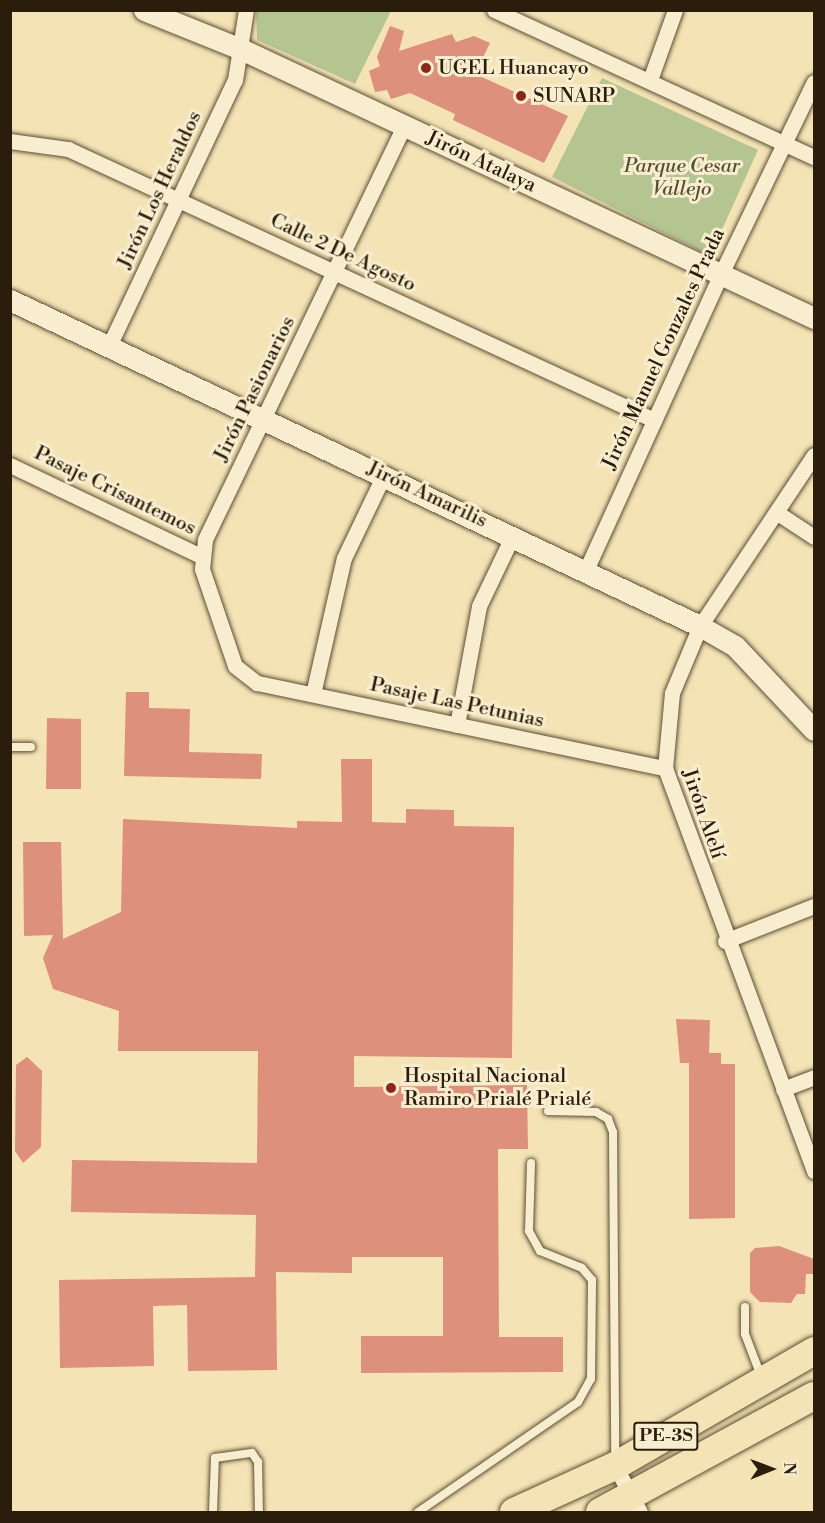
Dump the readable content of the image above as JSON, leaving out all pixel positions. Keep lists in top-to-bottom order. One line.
{"streets":{"highway":["PE-3S"],"street":["Jirón Atalaya","Jirón Los Heraldos","Calle 2 De Agosto","Jirón Manuel Gonzales Prada","Jirón Pasionarios","Pasaje Crisantemos","Jirón Amarilis","Pasaje Las Petunias","Jirón Alelí"]},"crossings":[["Jirón Atalaya","Jirón Los Heraldos"],["Jirón Atalaya","Jirón Manuel Gonzales Prada"],["Jirón Atalaya","Jirón Pasionarios"],["Jirón Los Heraldos","Calle 2 De Agosto"],["Jirón Los Heraldos","Jirón Amarilis"],["Calle 2 De Agosto","Jirón Manuel Gonzales Prada"],["Calle 2 De Agosto","Jirón Pasionarios"],["Jirón Manuel Gonzales Prada","Jirón Amarilis"],["Jirón Pasionarios","Pasaje Crisantemos"],["Jirón Pasionarios","Jirón Amarilis"],["Jirón Pasionarios","Pasaje Las Petunias"],["Pasaje Crisantemos","Pasaje Las Petunias"],["Jirón Amarilis","Jirón Alelí"],["Pasaje Las Petunias","Jirón Alelí"]],"parks":["Parque Cesar Vallejo"],"places":["UGEL Huancayo","SUNARP","Hospital Nacional Ramiro Prialé Prialé"],"north":"right"}
